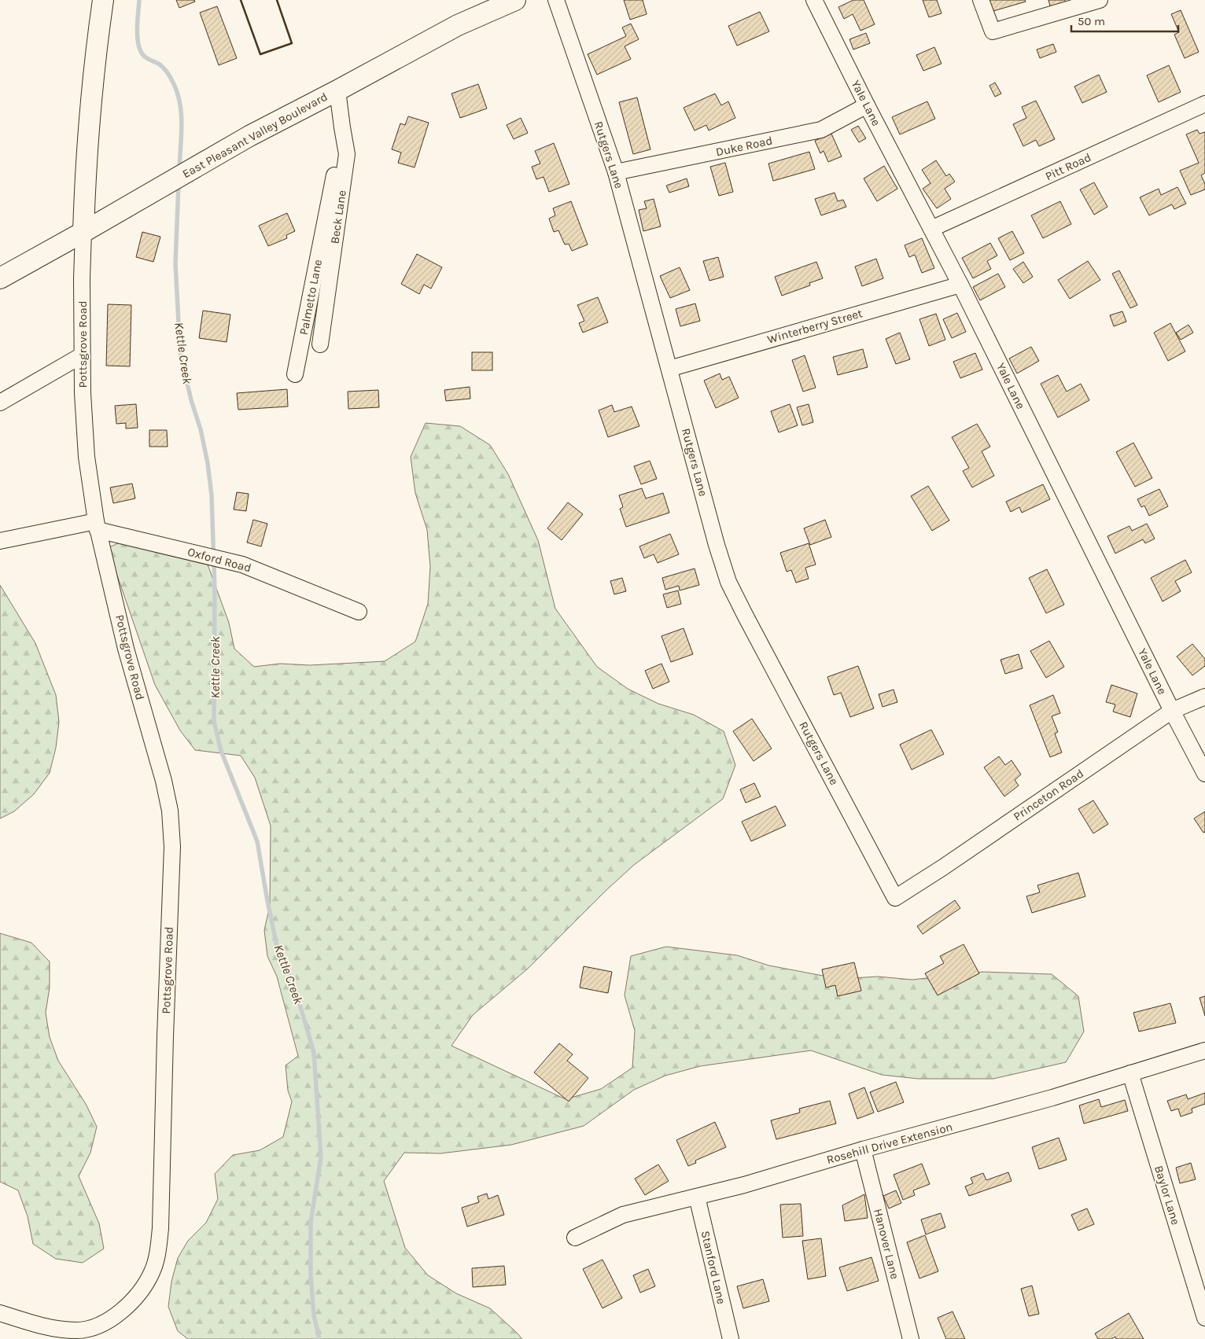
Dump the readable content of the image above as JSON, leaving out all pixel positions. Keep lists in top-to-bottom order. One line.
{"streets":{"main road":["East Pleasant Valley Boulevard","Pottsgrove Road"],"street":["Yale Lane","Duke Road","Rutgers Lane","Pitt Road","Beck Lane","Palmetto Lane","Winterberry Street","Oxford Road","Princeton Road","Rosehill Drive Extension","Baylor Lane","Hanover Lane","Stanford Lane"]},"crossings":[["Yale Lane","Duke Road"],["Yale Lane","Pitt Road"],["Yale Lane","Winterberry Street"],["Yale Lane","Princeton Road"],["East Pleasant Valley Boulevard","Beck Lane"],["East Pleasant Valley Boulevard","Pottsgrove Road"],["Duke Road","Rutgers Lane"],["Rutgers Lane","Winterberry Street"],["Rutgers Lane","Princeton Road"],["Beck Lane","Palmetto Lane"],["Pottsgrove Road","Oxford Road"],["Rosehill Drive Extension","Baylor Lane"],["Rosehill Drive Extension","Hanover Lane"],["Rosehill Drive Extension","Stanford Lane"]],"water":["Kettle Creek"],"scale_bar":"50 m"}
